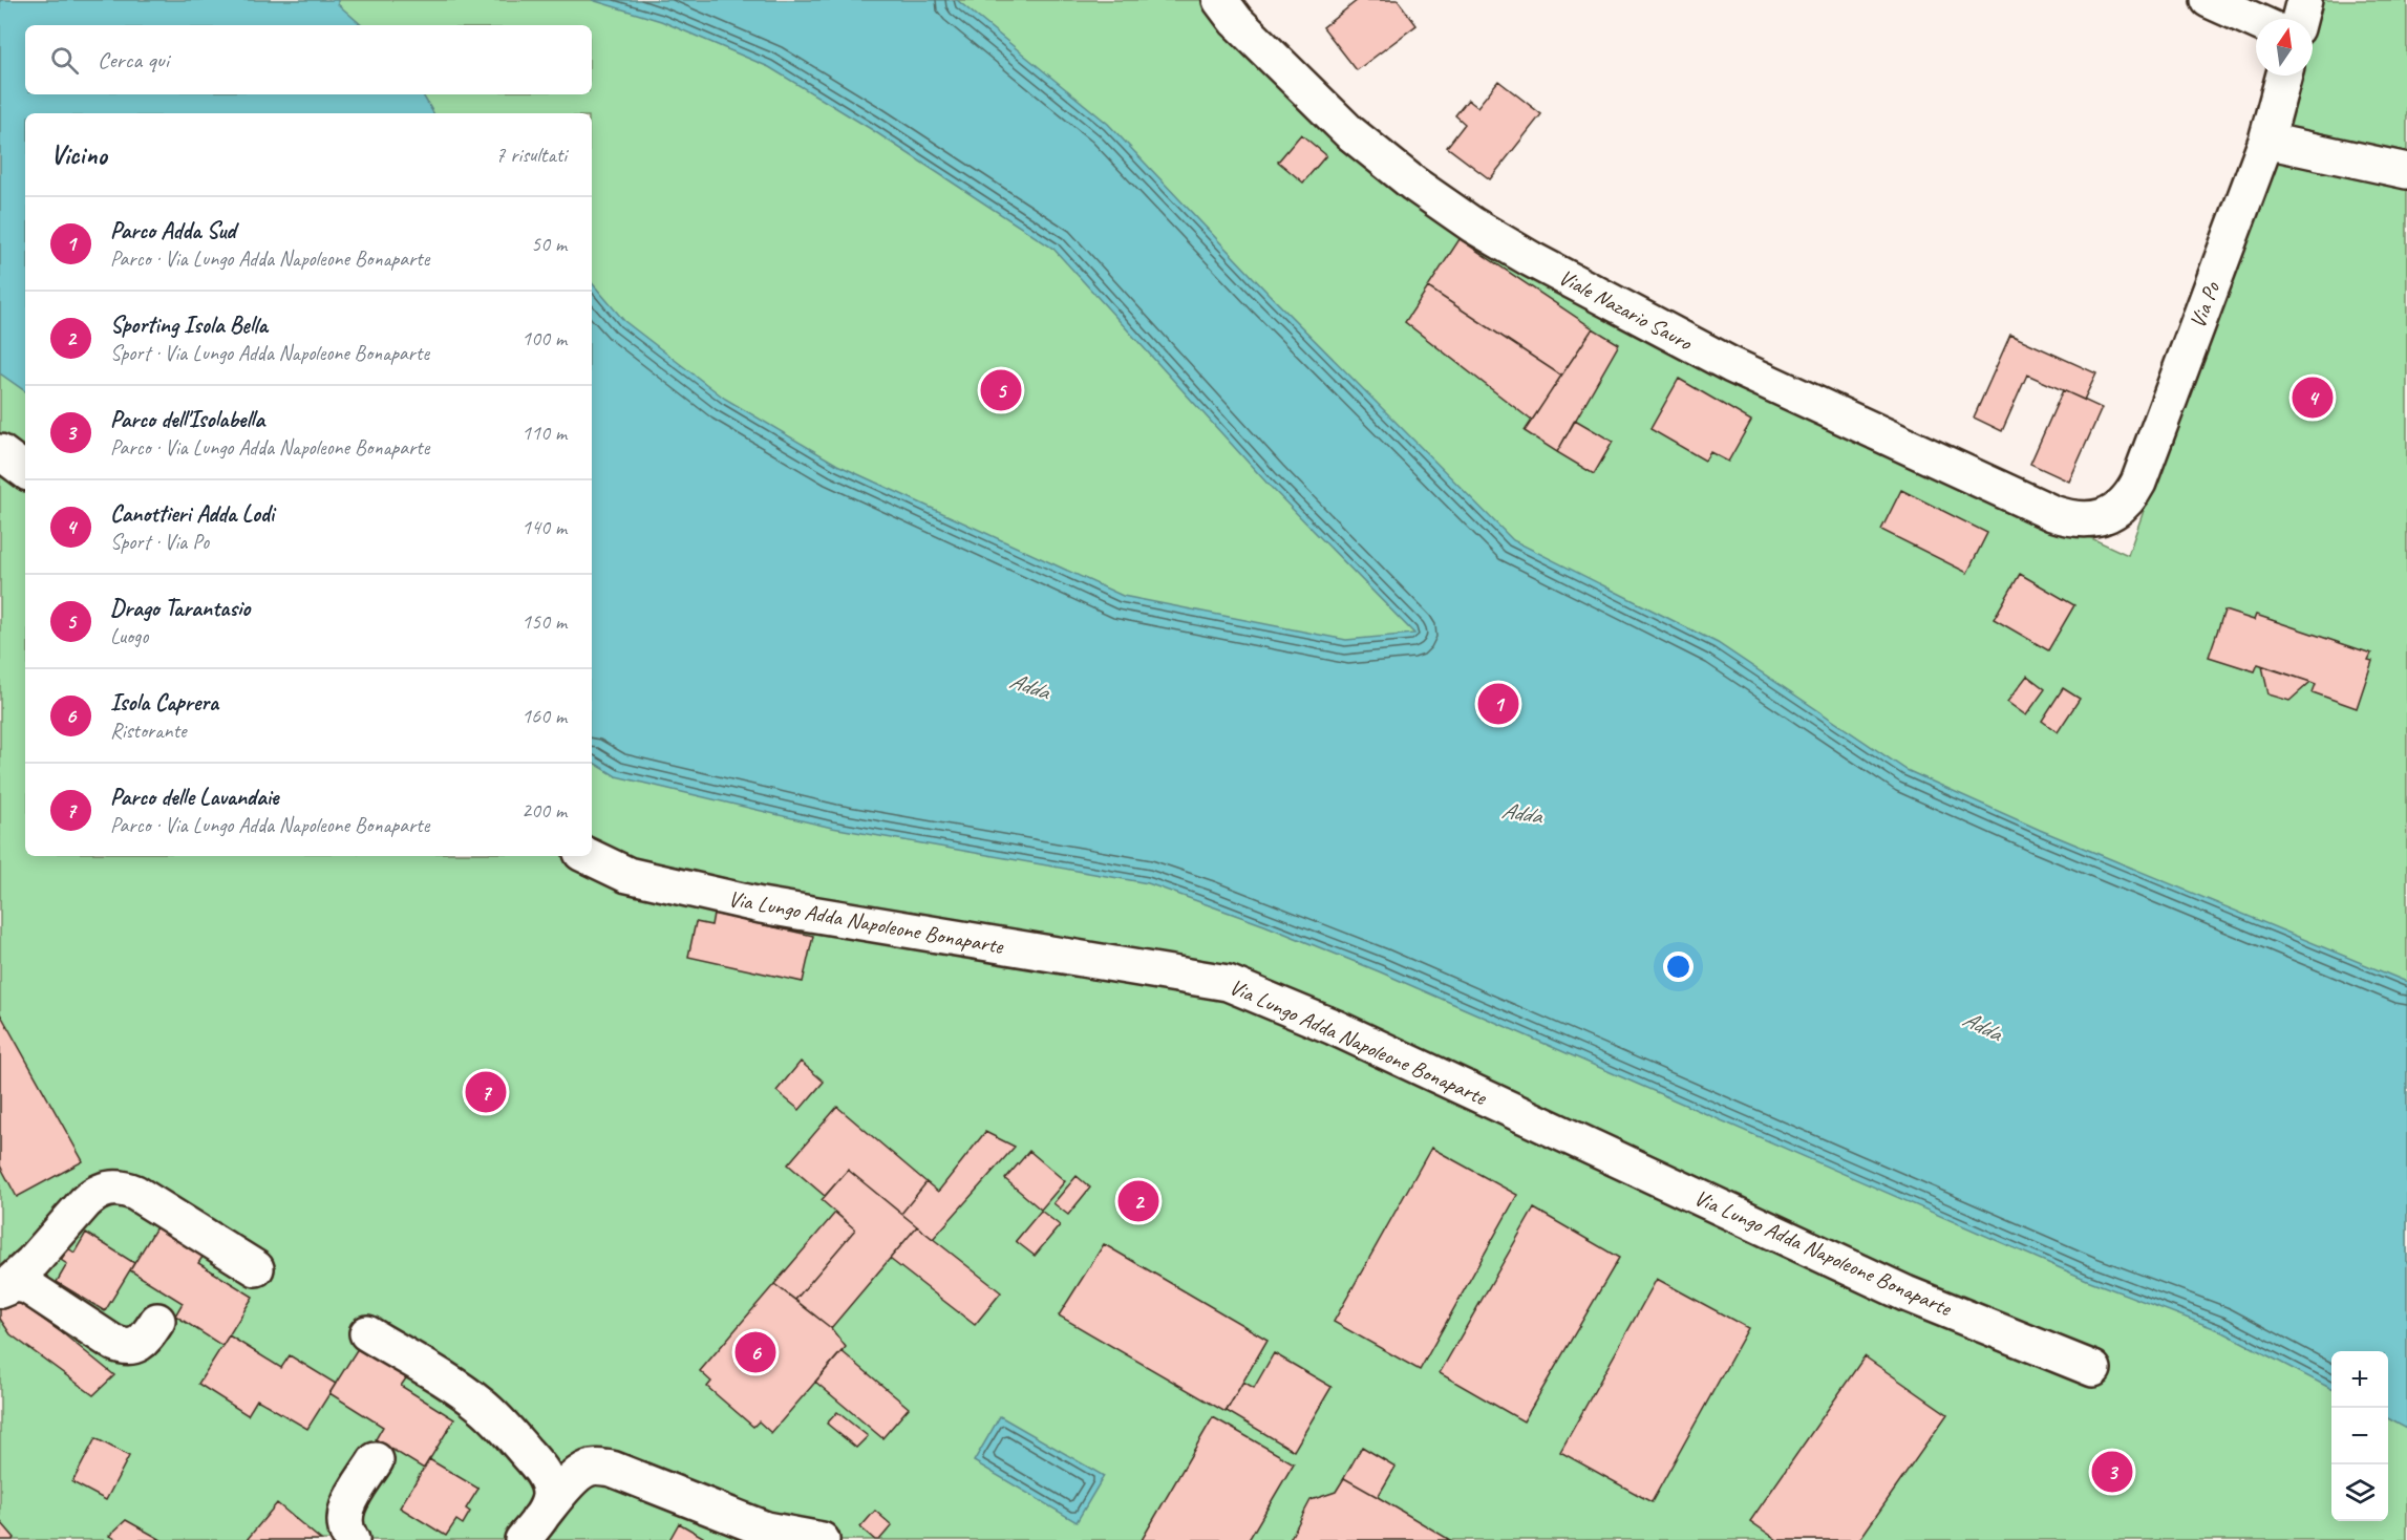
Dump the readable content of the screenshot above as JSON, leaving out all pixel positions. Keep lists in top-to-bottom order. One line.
{"streets":{"street":["Via Po","Viale Nazario Sauro","Via Lungo Adda Napoleone Bonaparte"]},"crossings":[["Via Po","Viale Nazario Sauro"]],"water":["Adda"],"north":"top","page":{"search":"Cerca qui","heading":["Vicino","7 risultati"],"list":[{"mark":"1","name":"Parco Adda Sud","note":"Parco · Via Lungo Adda Napoleone Bonaparte","value":"50 m"},{"mark":"2","name":"Sporting Isola Bella","note":"Sport · Via Lungo Adda Napoleone Bonaparte","value":"100 m"},{"mark":"3","name":"Parco dell'Isolabella","note":"Parco · Via Lungo Adda Napoleone Bonaparte","value":"110 m"},{"mark":"4","name":"Canottieri Adda Lodi","note":"Sport · Via Po","value":"140 m"},{"mark":"5","name":"Drago Tarantasio","note":"Luogo","value":"150 m"},{"mark":"6","name":"Isola Caprera","note":"Ristorante","value":"160 m"},{"mark":"7","name":"Parco delle Lavandaie","note":"Parco · Via Lungo Adda Napoleone Bonaparte","value":"200 m"}],"pins":["5","4","1","7","2","6","3"],"map_buttons":["+","−"]}}
